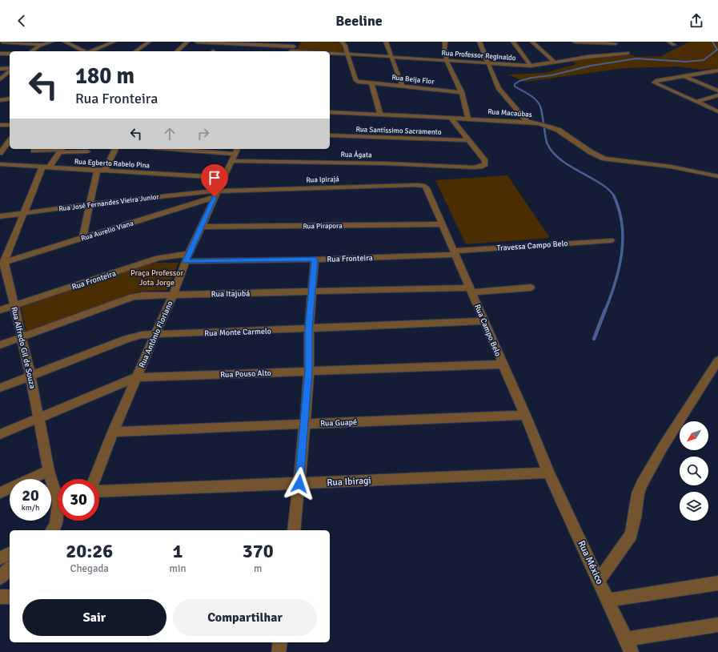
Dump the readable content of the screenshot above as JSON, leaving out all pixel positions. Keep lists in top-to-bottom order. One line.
{"streets":{"street":["Rua Professor Reginaldo","Rua Beija Flor","Rua Macaúbas","Rua Santíssimo Sacramento","Rua Ágata","Rua Egberto Rabelo Pina","Rua Ipirajá","Rua José Fernandes Vieira Junior","Rua Pirapora","Rua Aurelio Viana","Travessa Campo Belo","Rua Fronteira","Rua Itajubá","Rua Campo Belo","Rua Monte Carmelo","Rua Antônio Floriano","Rua Alfredo Gil de Souza","Rua Pouso Alto","Rua Guapé","Rua Ibiragi","Rua México"]},"crossings":[["Rua Professor Reginaldo","Rua Beija Flor"],["Rua Santíssimo Sacramento","Rua Ágata"],["Rua Ágata","Rua Antônio Floriano"],["Rua Egberto Rabelo Pina","Rua Antônio Floriano"],["Rua Ipirajá","Rua José Fernandes Vieira Junior"],["Rua Ipirajá","Rua Aurelio Viana"],["Rua Ipirajá","Rua Campo Belo"],["Rua Ipirajá","Rua Antônio Floriano"],["Rua José Fernandes Vieira Junior","Rua Aurelio Viana"],["Rua José Fernandes Vieira Junior","Rua Antônio Floriano"],["Rua Pirapora","Rua Campo Belo"],["Rua Pirapora","Rua Antônio Floriano"],["Rua Aurelio Viana","Rua Antônio Floriano"],["Rua Aurelio Viana","Rua Alfredo Gil de Souza"],["Travessa Campo Belo","Rua Fronteira"],["Travessa Campo Belo","Rua Campo Belo"],["Rua Fronteira","Rua Campo Belo"],["Rua Fronteira","Rua Antônio Floriano"],["Rua Fronteira","Rua Alfredo Gil de Souza"],["Rua Itajubá","Rua Campo Belo"],["Rua Itajubá","Rua Antônio Floriano"],["Rua Itajubá","Rua Alfredo Gil de Souza"],["Rua Campo Belo","Rua Monte Carmelo"],["Rua Campo Belo","Rua Pouso Alto"],["Rua Campo Belo","Rua Guapé"],["Rua Campo Belo","Rua Ibiragi"],["Rua Campo Belo","Rua México"],["Rua Monte Carmelo","Rua Antônio Floriano"],["Rua Monte Carmelo","Rua Alfredo Gil de Souza"],["Rua Antônio Floriano","Rua Pouso Alto"],["Rua Antônio Floriano","Rua Guapé"],["Rua Alfredo Gil de Souza","Rua Pouso Alto"],["Rua Ibiragi","Rua México"]],"parks":["Praça Professor Jota Jorge"],"north":"bottom left","page":{"header":"Beeline","turn":["180 m","Rua Fronteira"],"speed":"20 km/h","limit":"30","eta":["20:26","Chegada","1","min","370","m"],"buttons":["Sair","Compartilhar"]}}
